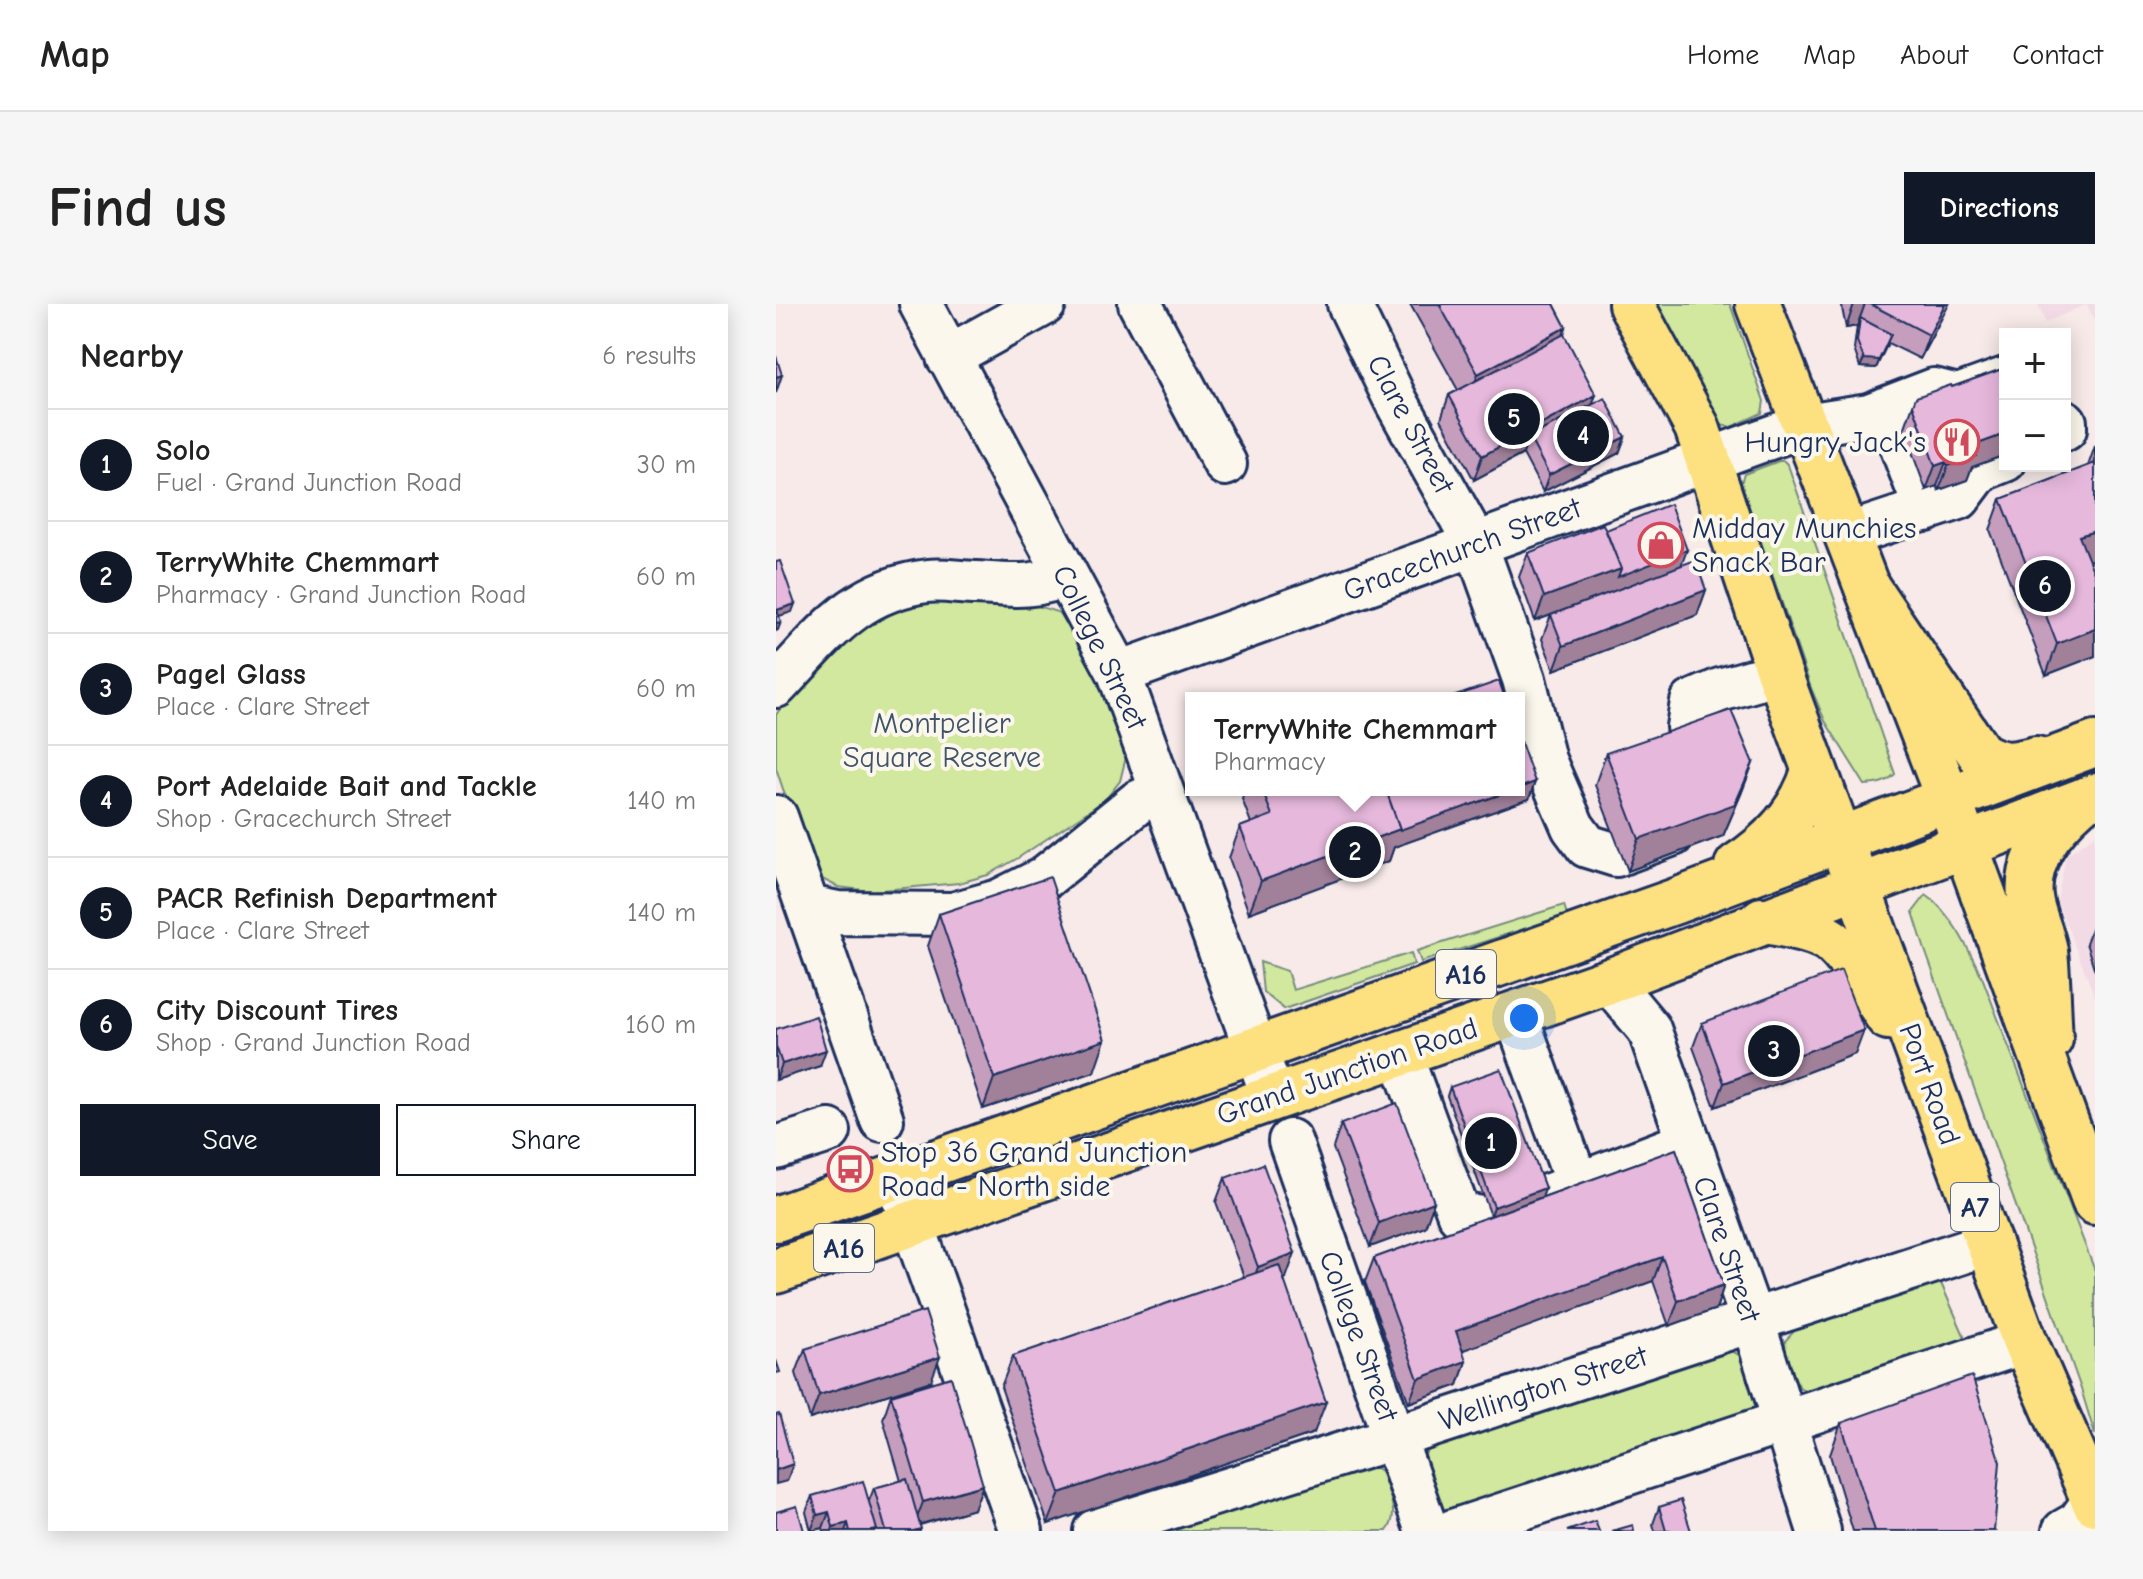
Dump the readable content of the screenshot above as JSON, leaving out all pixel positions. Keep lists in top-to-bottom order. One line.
{"streets":{"main road":["A16","Grand Junction Road","Port Road","A7"],"street":["Clare Street","Gracechurch Street","College Street","Wellington Street"]},"crossings":[["Clare Street","Gracechurch Street"],["Clare Street","Grand Junction Road"],["Clare Street","A7"],["Clare Street","Wellington Street"],["Gracechurch Street","College Street"],["Gracechurch Street","A7"],["College Street","Grand Junction Road"],["College Street","Wellington Street"],["Grand Junction Road","Port Road"],["Grand Junction Road","A7"],["Port Road","A7"],["Port Road","Wellington Street"]],"parks":["Montpelier Square Reserve"],"places":{"restaurant":["Hungry Jack's"],"shop":["Midday Munchies Snack Bar"],"bus stop":["Stop 36 Grand Junction Road - North side"]},"page":{"header":"Map","nav":["Home","Map","About","Contact"],"buttons":["Directions",["Save","Share"]],"title":"Find us","heading":["Nearby","6 results"],"map_buttons":["+","−"],"pins":["5","4","6","2","3","1"],"list":[{"mark":"1","name":"Solo","note":"Fuel · Grand Junction Road","value":"30 m"},{"mark":"2","name":"TerryWhite Chemmart","note":"Pharmacy · Grand Junction Road","value":"60 m"},{"mark":"3","name":"Pagel Glass","note":"Place · Clare Street","value":"60 m"},{"mark":"4","name":"Port Adelaide Bait and Tackle","note":"Shop · Gracechurch Street","value":"140 m"},{"mark":"5","name":"PACR Refinish Department","note":"Place · Clare Street","value":"140 m"},{"mark":"6","name":"City Discount Tires","note":"Shop · Grand Junction Road","value":"160 m"}],"popup":["TerryWhite Chemmart","Pharmacy"]}}
